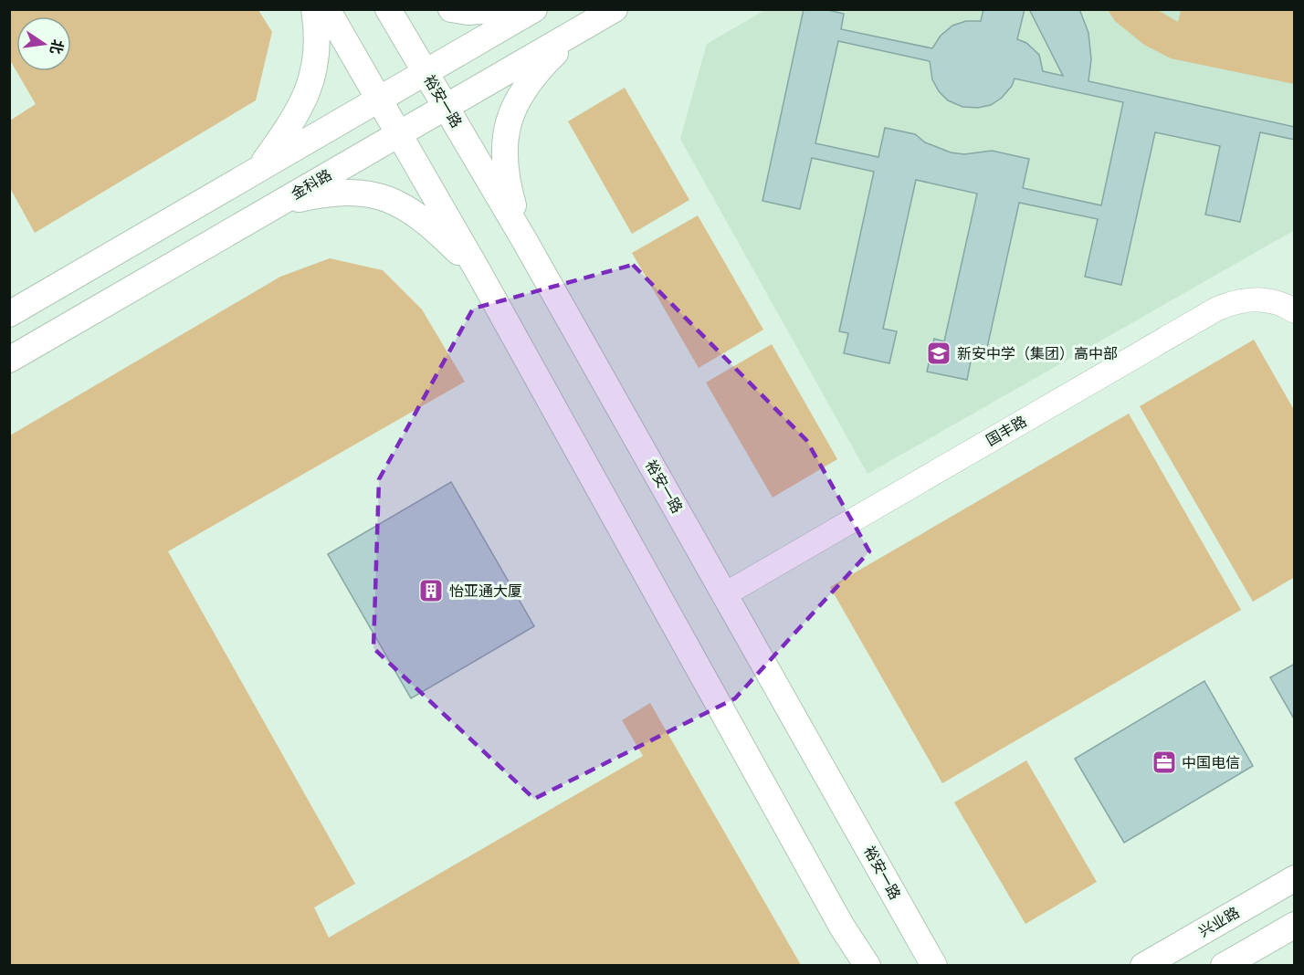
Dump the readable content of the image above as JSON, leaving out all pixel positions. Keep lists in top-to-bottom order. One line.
{"streets":{"main road":["裕安一路","金科路","兴业路"],"street":["国丰路"]},"crossings":[["裕安一路","金科路"],["裕安一路","国丰路"]],"places":{"school or university":["新安中学（集团）高中部"],"building":["怡亚通大厦"],"office":["中国电信"]},"north":"right"}
